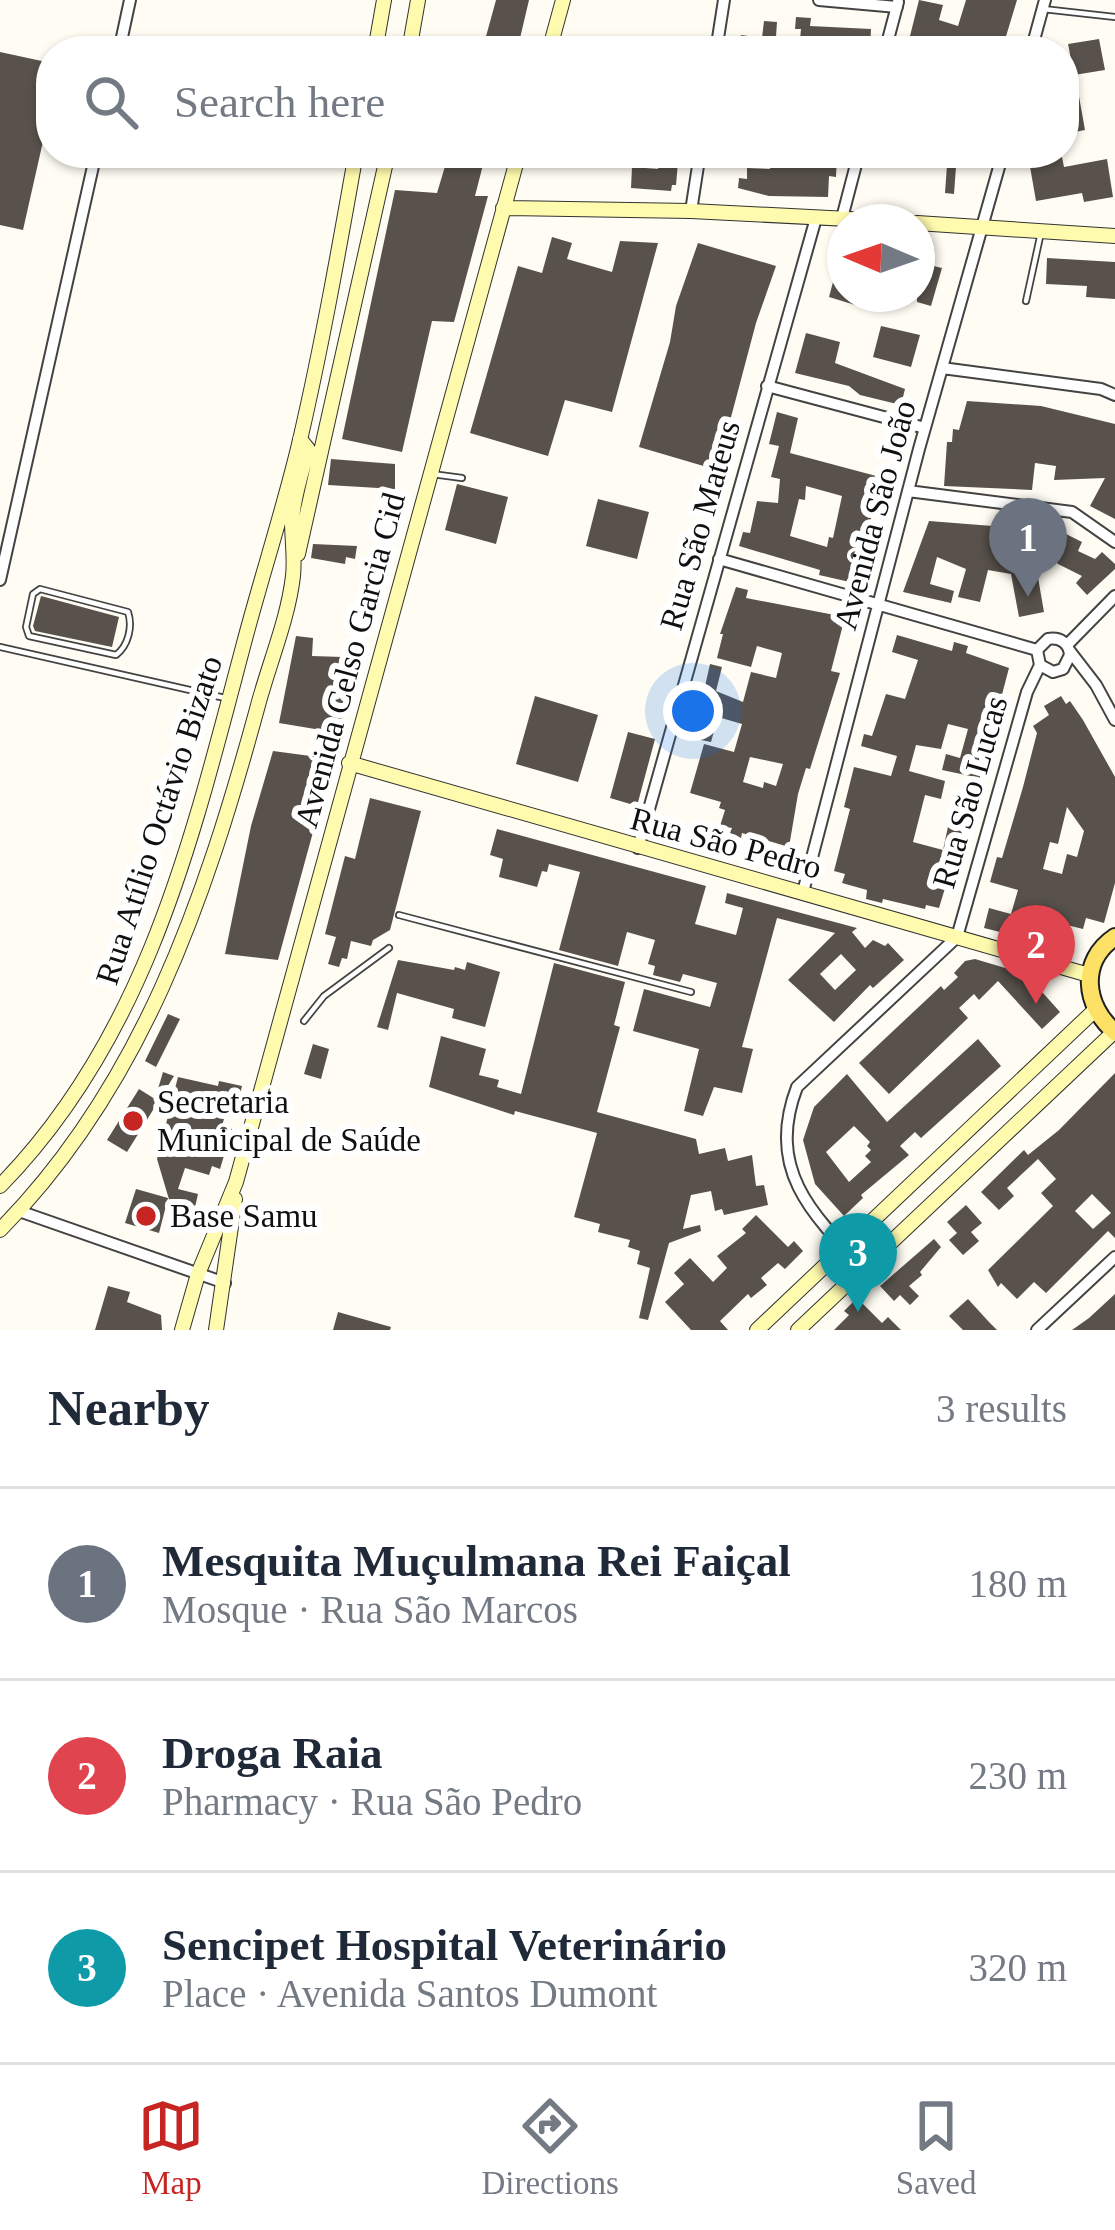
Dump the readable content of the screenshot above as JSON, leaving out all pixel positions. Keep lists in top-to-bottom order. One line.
{"streets":{"street":["Avenida São João","Rua São Mateus","Avenida Celso Garcia Cid","Rua São Lucas","Rua Atílio Octávio Bizato","Rua São Pedro"]},"crossings":[["Avenida São João","Rua São Pedro"],["Rua São Mateus","Rua São Pedro"],["Avenida Celso Garcia Cid","Rua São Pedro"],["Rua São Lucas","Rua São Pedro"]],"places":["Secretaria Municipal de Saúde","Base Samu"],"north":"left","page":{"search":"Search here","pins":["1","2","3"],"heading":["Nearby","3 results"],"list":[{"mark":"1","name":"Mesquita Muçulmana Rei Faiçal","note":"Mosque · Rua São Marcos","value":"180 m"},{"mark":"2","name":"Droga Raia","note":"Pharmacy · Rua São Pedro","value":"230 m"},{"mark":"3","name":"Sencipet Hospital Veterinário","note":"Place · Avenida Santos Dumont","value":"320 m"}],"nav":["Map","Directions","Saved"]}}
